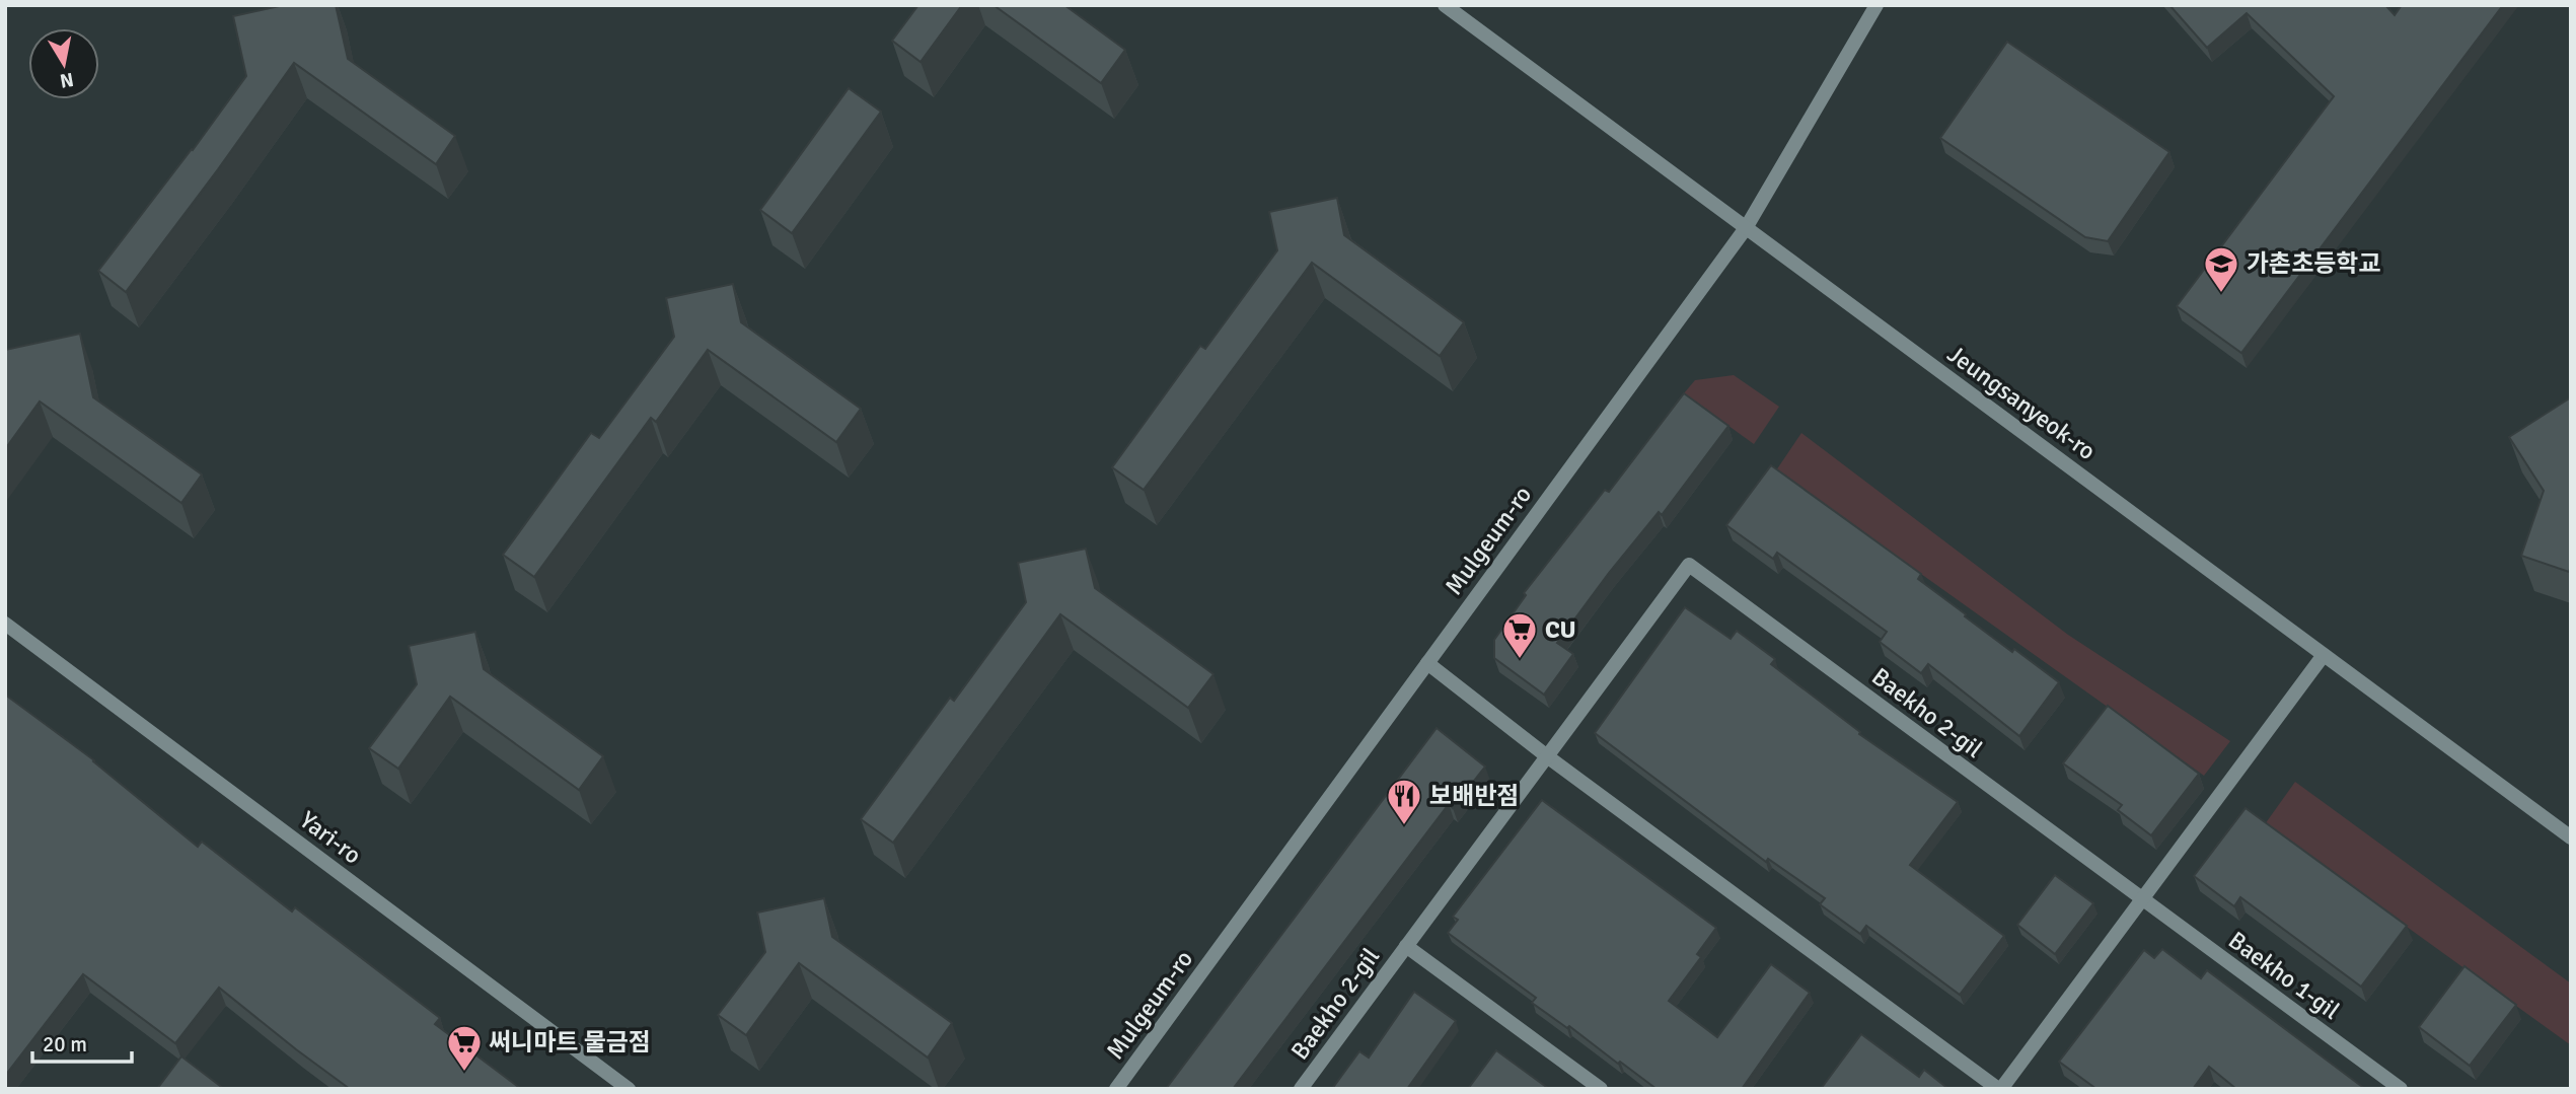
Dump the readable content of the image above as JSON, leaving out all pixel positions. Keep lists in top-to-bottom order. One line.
{"streets":{"street":["Jeungsanyeok-ro","Mulgeum-ro","Baekho 2-gil","Yari-ro","Baekho 1-gil"]},"crossings":[["Jeungsanyeok-ro","Mulgeum-ro"],["Baekho 2-gil","Baekho 1-gil"]],"places":{"school or university":["가촌초등학교"],"supermarket":["CU","써니마트 물금점"],"restaurant":["보배반점"]},"scale_bar":"20 m","north":"bottom"}
